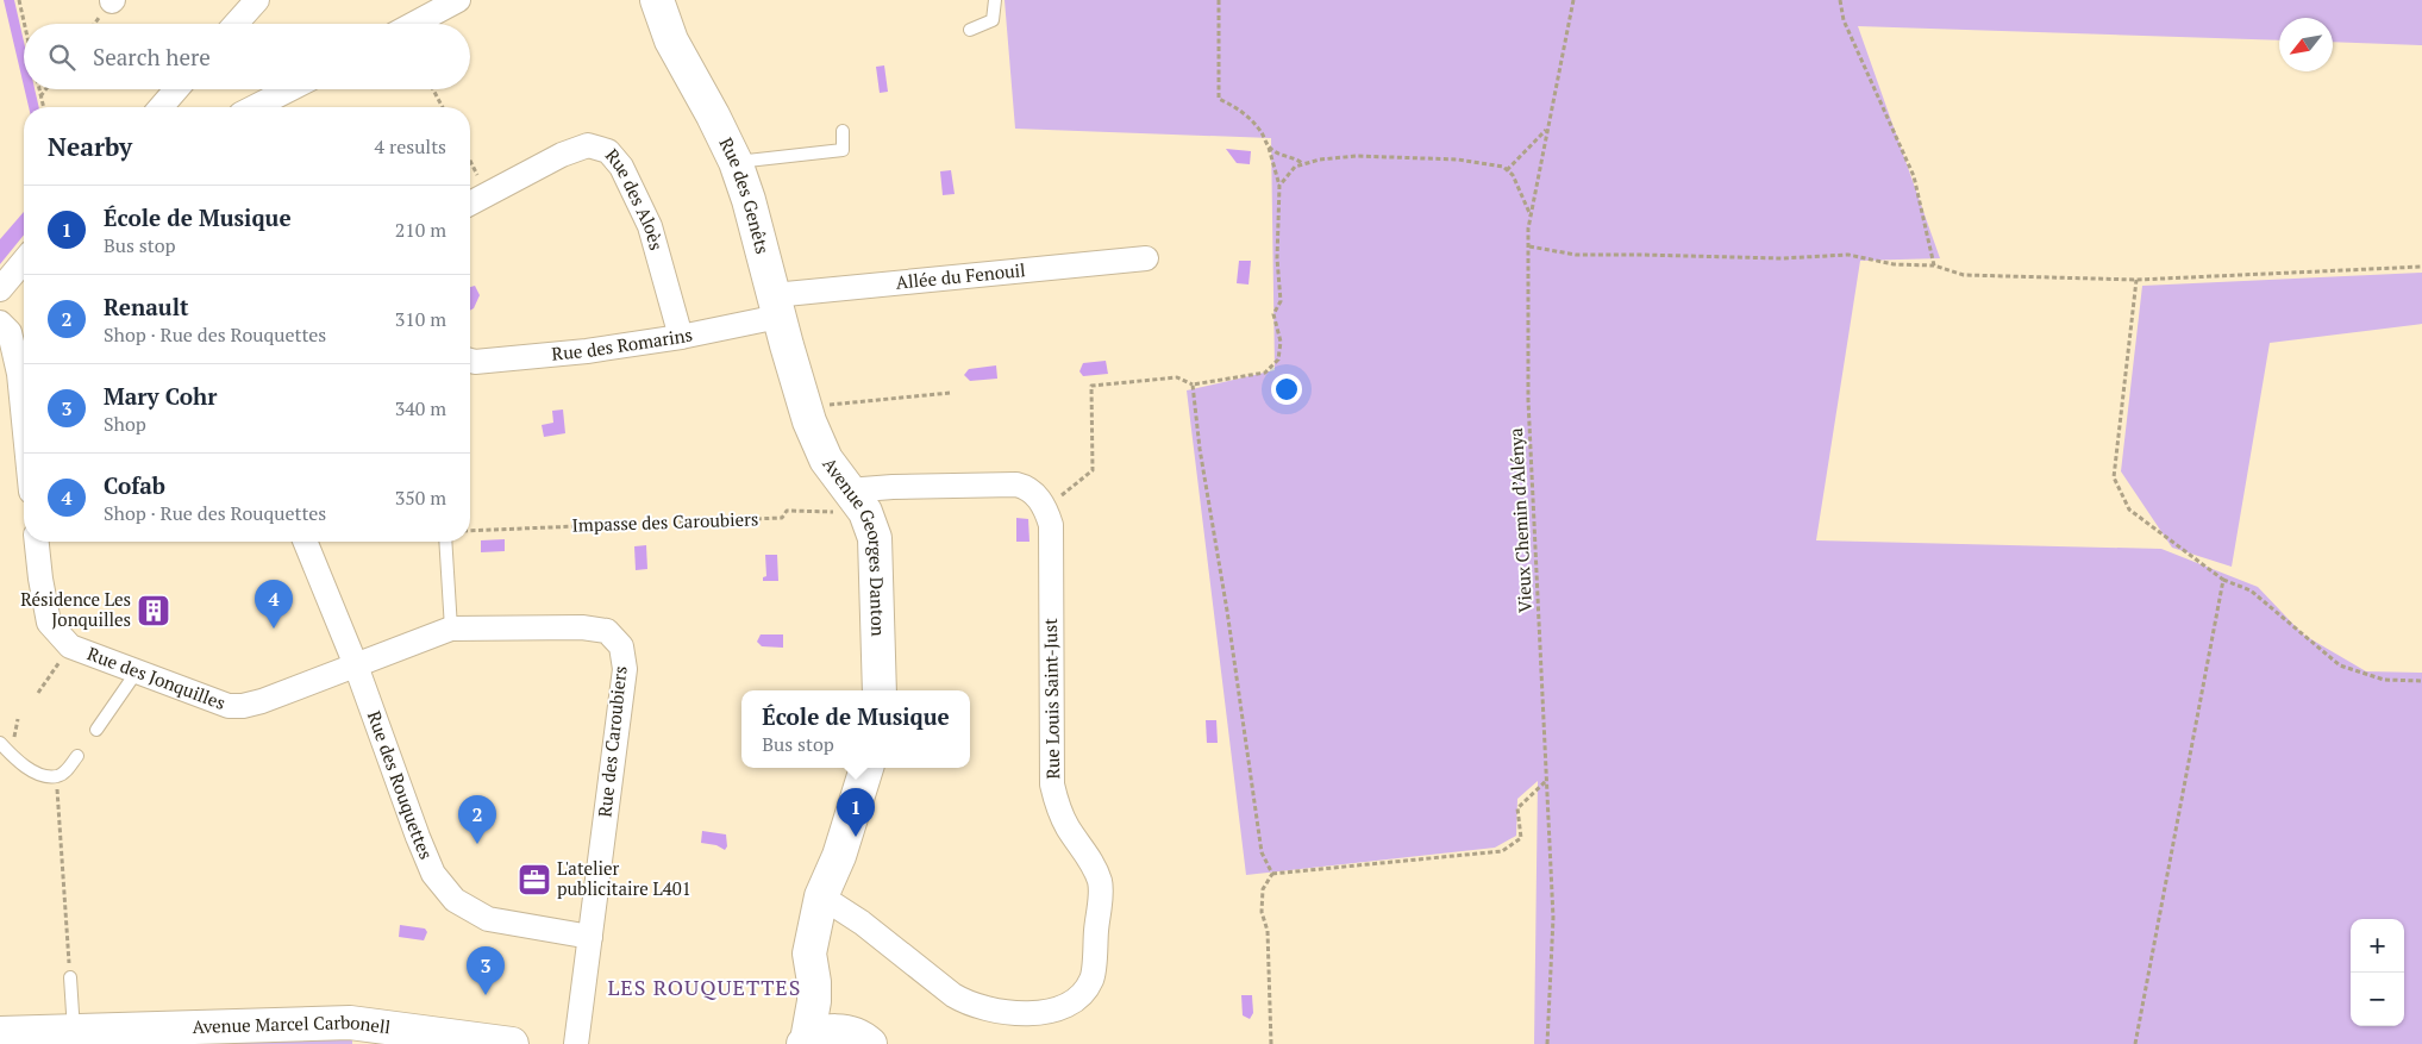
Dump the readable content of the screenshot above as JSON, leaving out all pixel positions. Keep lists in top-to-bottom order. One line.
{"streets":{"street":["Rue des Genêts","Rue des Aloès","Allée du Fenouil","Rue des Romarins","Avenue Georges Danton","Rue des Jonquilles","Rue Louis Saint-Just","Rue des Caroubiers","Rue des Rouquettes","Avenue Marcel Carbonell"],"path":["Vieux Chemin d’Alénya","Impasse des Caroubiers"]},"crossings":[["Rue des Genêts","Allée du Fenouil"],["Rue des Genêts","Rue des Romarins"],["Rue des Genêts","Avenue Georges Danton"],["Rue des Aloès","Rue des Romarins"],["Allée du Fenouil","Rue des Romarins"],["Impasse des Caroubiers","Avenue Georges Danton"],["Rue des Jonquilles","Rue des Caroubiers"],["Rue des Jonquilles","Rue des Rouquettes"],["Rue des Caroubiers","Rue des Rouquettes"]],"districts":["LES ROUQUETTES"],"places":{"building":["Résidence Les Jonquilles"],"office":["L'atelier publicitaire L401"]},"north":"bottom left","page":{"search":"Search here","heading":["Nearby","4 results"],"list":[{"mark":"1","name":"École de Musique","note":"Bus stop","value":"210 m"},{"mark":"2","name":"Renault","note":"Shop · Rue des Rouquettes","value":"310 m"},{"mark":"3","name":"Mary Cohr","note":"Shop","value":"340 m"},{"mark":"4","name":"Cofab","note":"Shop · Rue des Rouquettes","value":"350 m"}],"pins":["4","1","2","3"],"popup":["École de Musique","Bus stop"],"map_buttons":["+","−"]}}
